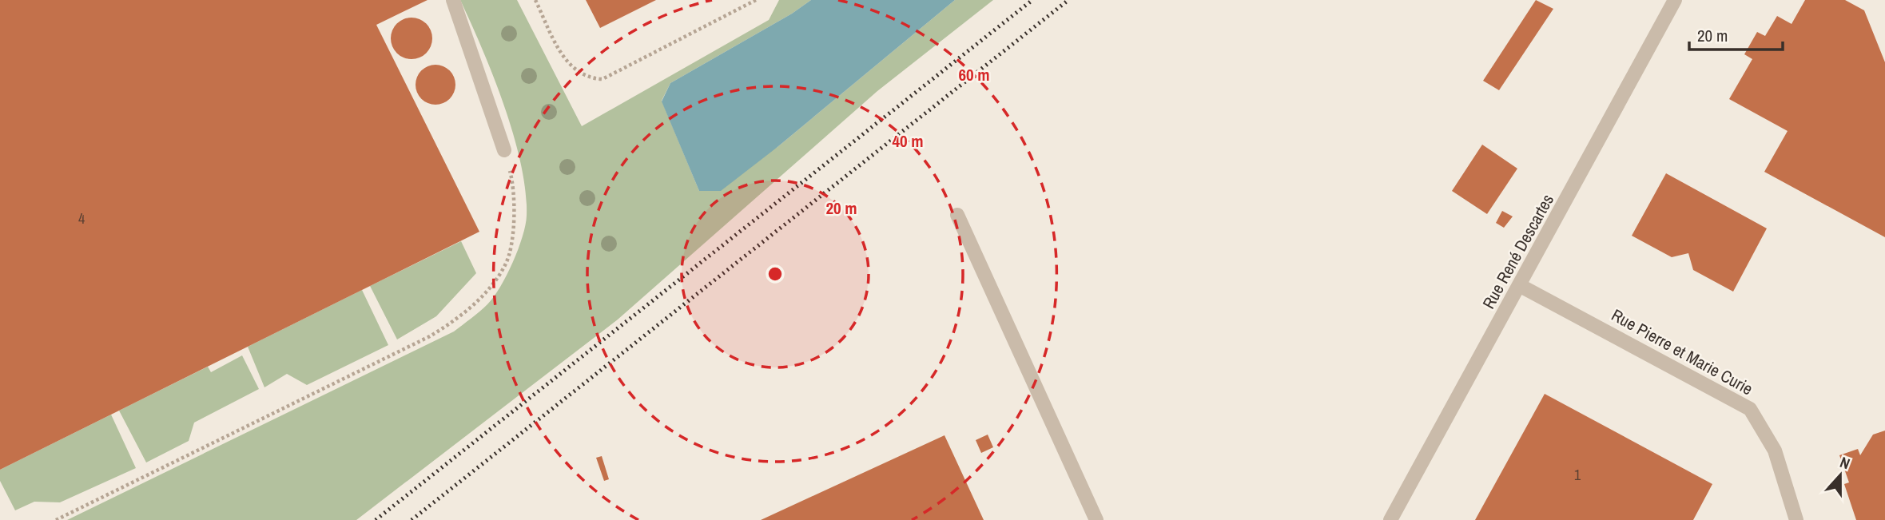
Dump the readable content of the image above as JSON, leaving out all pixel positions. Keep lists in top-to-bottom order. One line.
{"streets":{"street":["Rue René Descartes","Rue Pierre et Marie Curie"]},"crossings":[["Rue René Descartes","Rue Pierre et Marie Curie"]],"house_numbers":["4","1"],"scale_bar":"20 m","north":"top","rings":["60 m","40 m","20 m"]}
